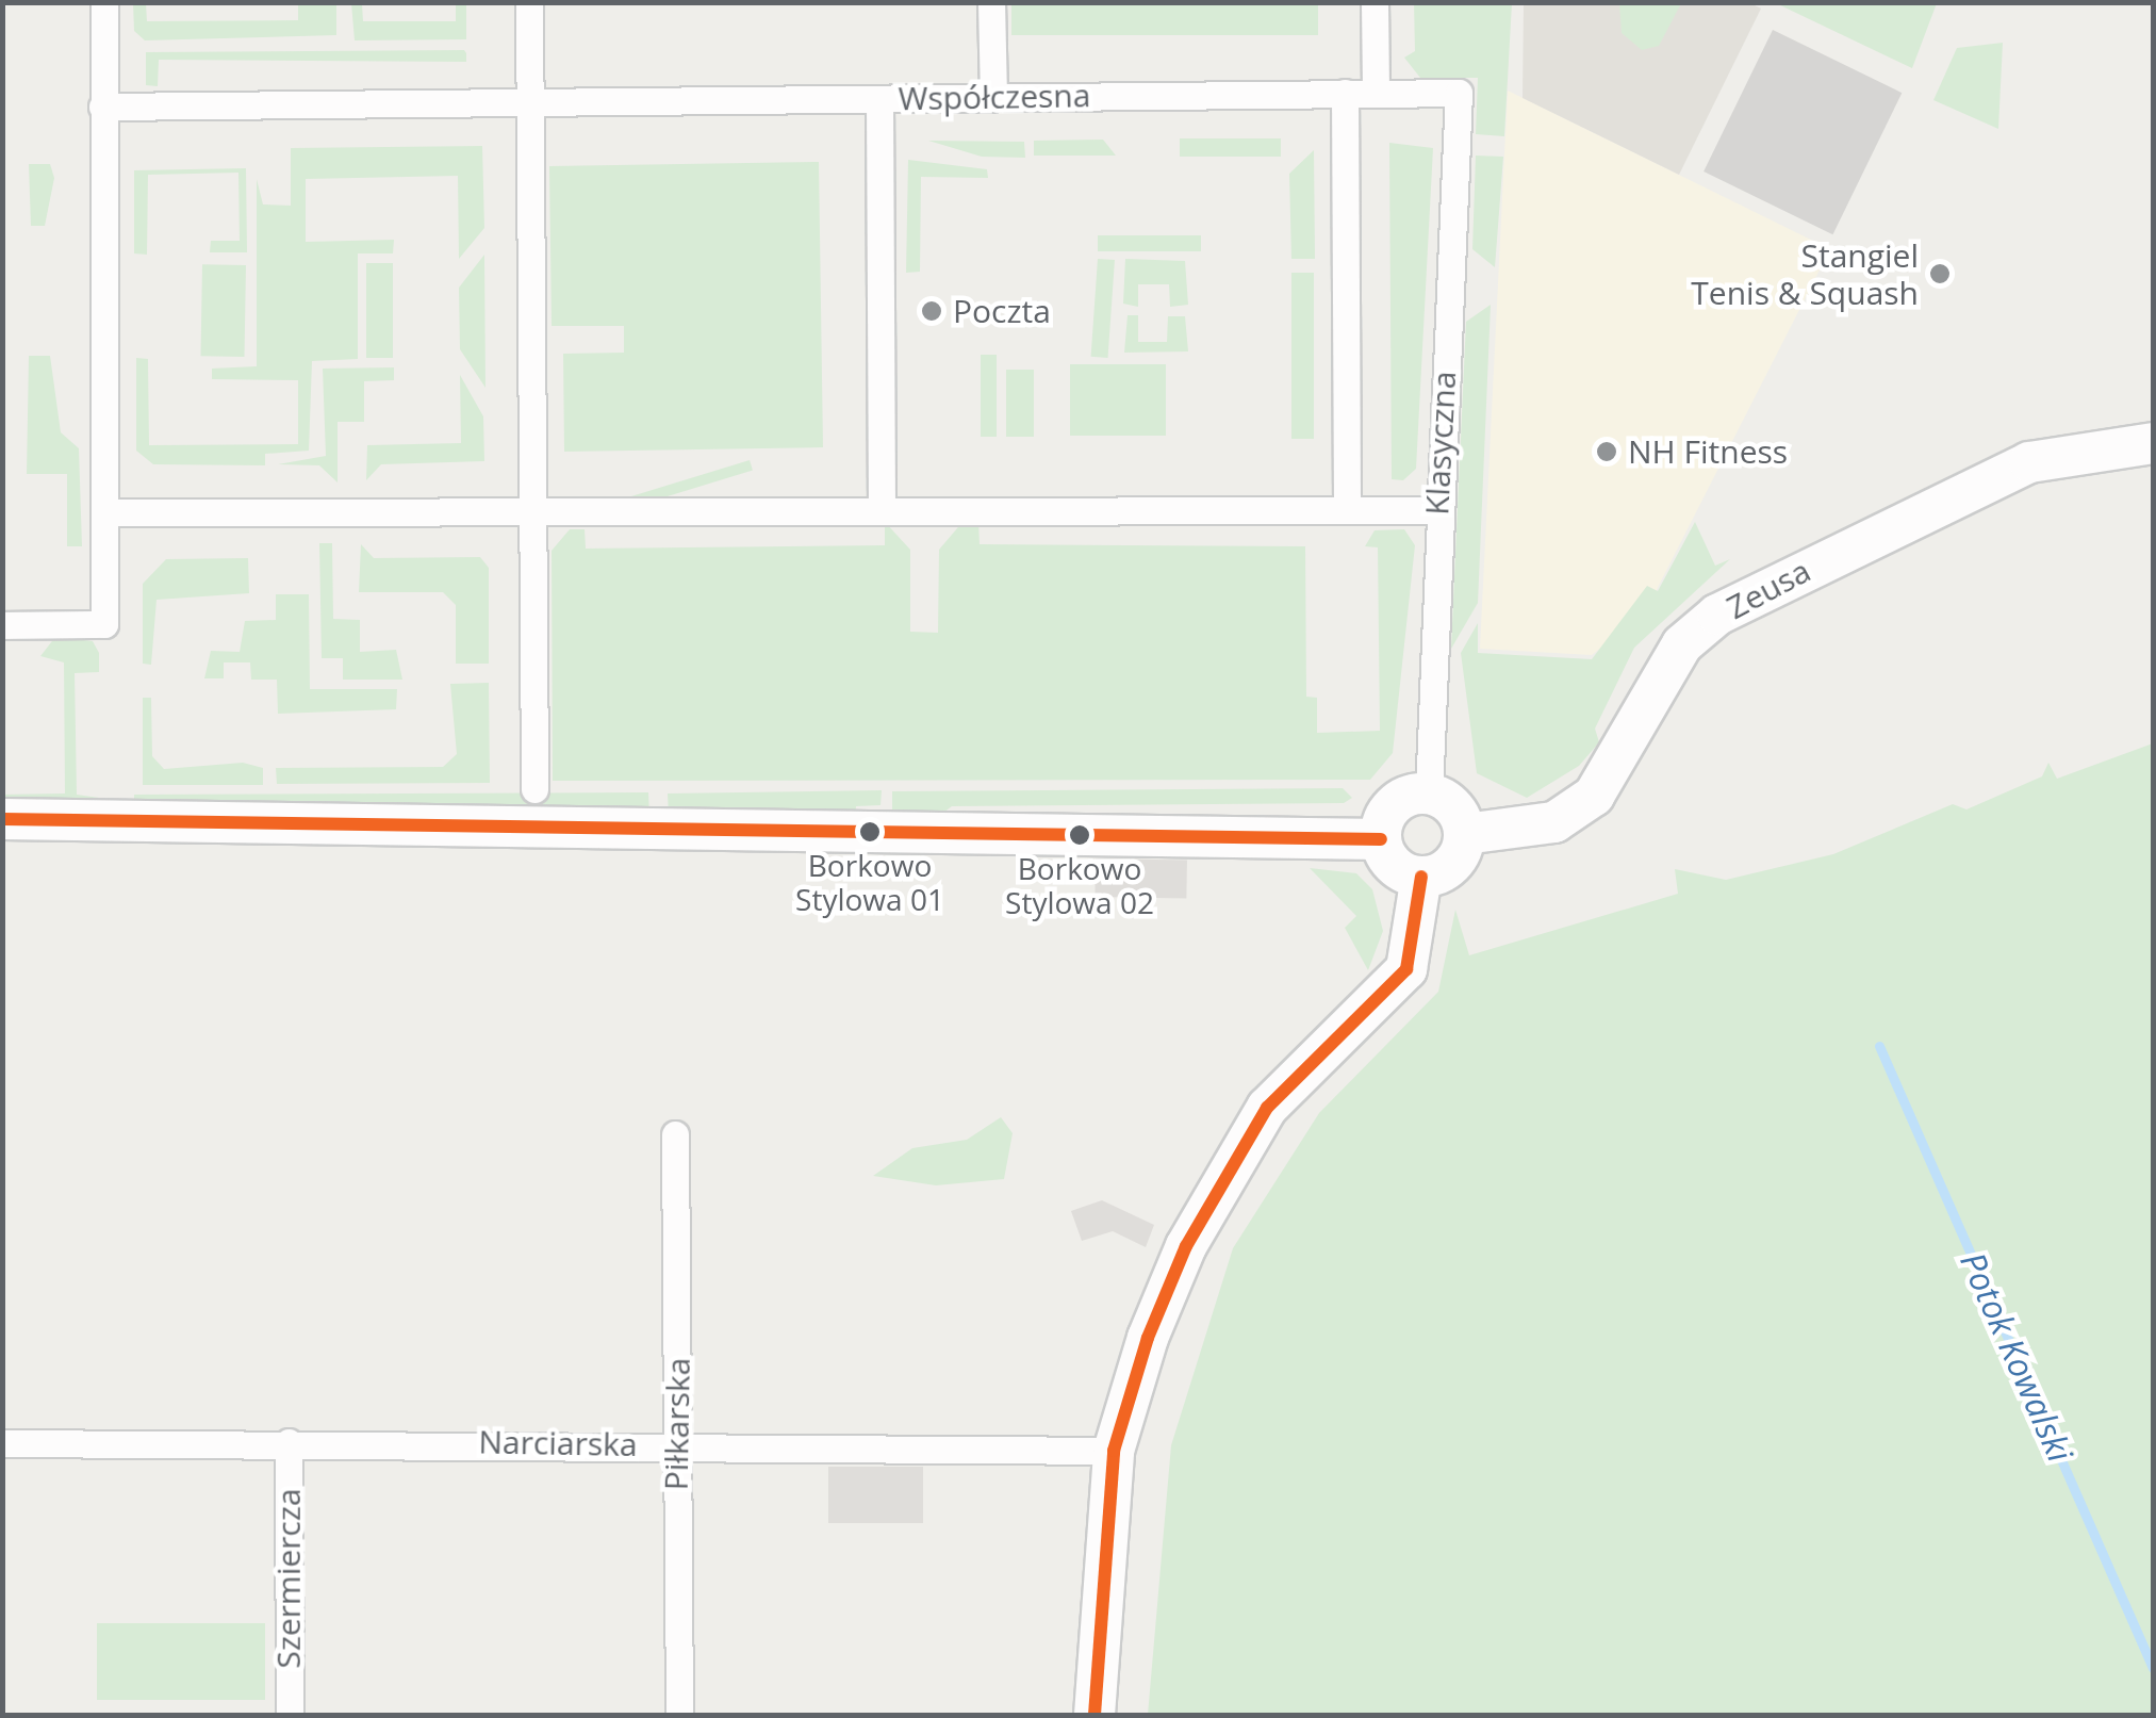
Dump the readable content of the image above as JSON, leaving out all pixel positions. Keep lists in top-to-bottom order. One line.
{"streets":{"street":["Współczesna","Klasyczna","Zeusa","Piłkarska","Narciarska","Szermiercza"]},"crossings":[["Współczesna","Klasyczna"],["Klasyczna","Zeusa"],["Piłkarska","Narciarska"],["Narciarska","Szermiercza"]],"water":["Potok Kowalski"],"places":["Stangiel Tenis & Squash","Poczta","NH Fitness","Borkowo Stylowa 01","Borkowo Stylowa 02"]}
